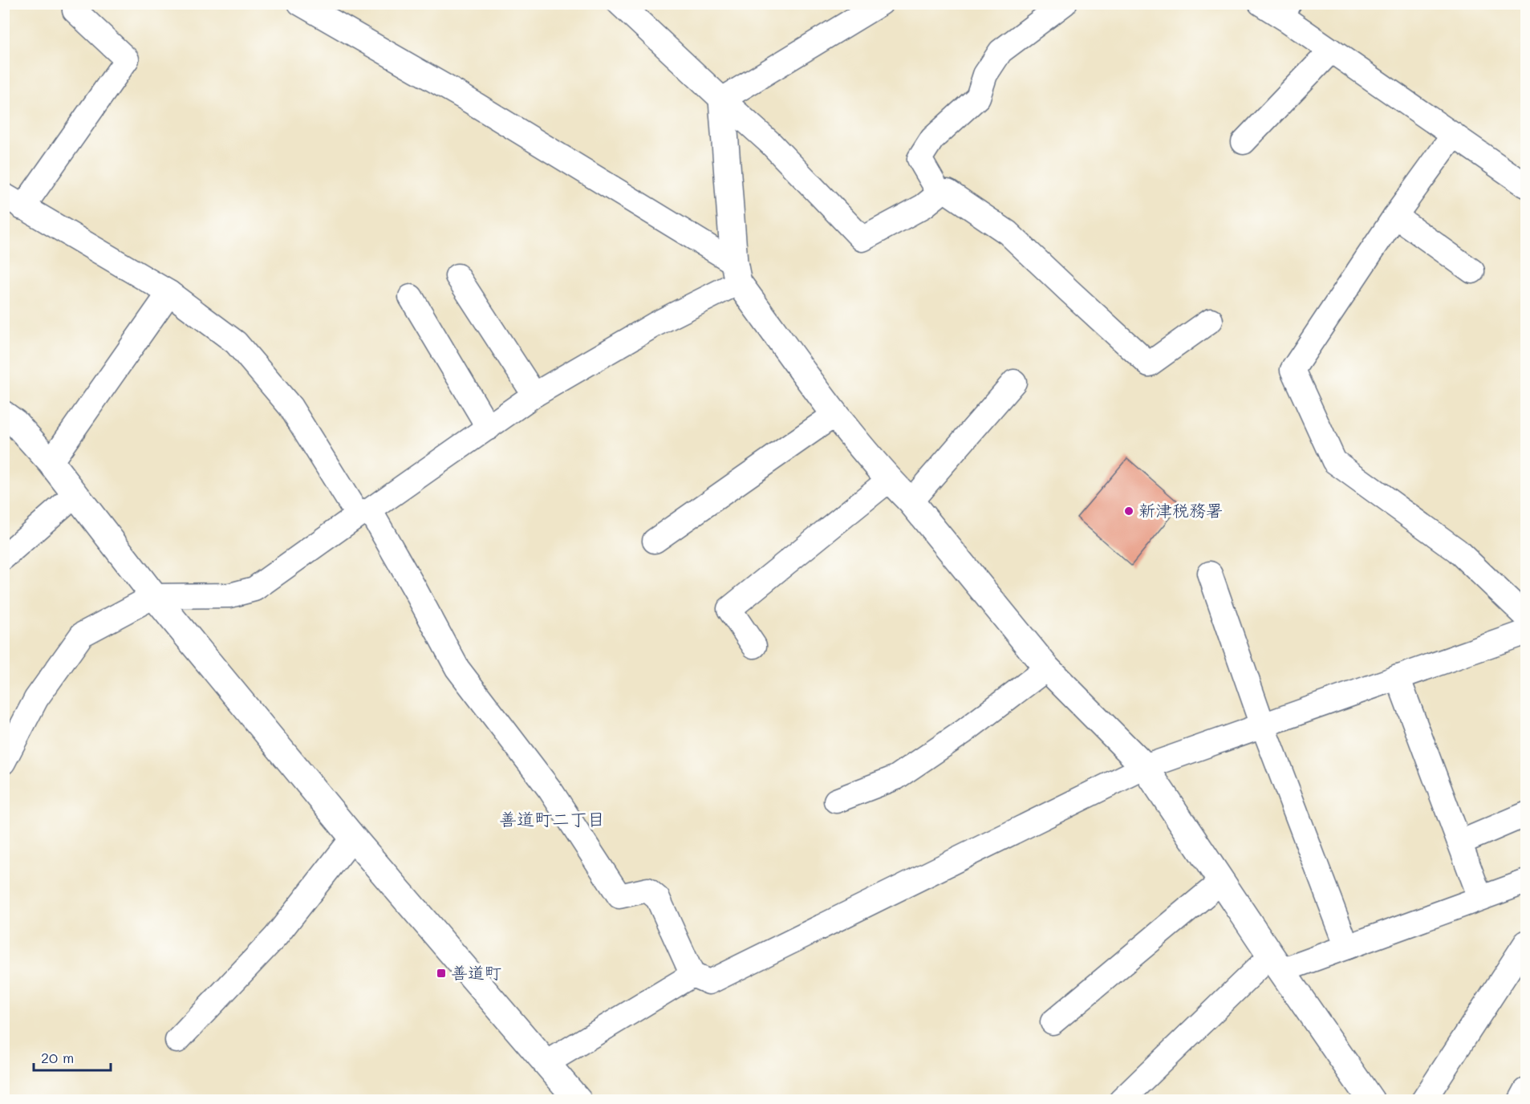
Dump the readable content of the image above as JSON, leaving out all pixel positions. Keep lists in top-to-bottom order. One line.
{"districts":["善道町二丁目"],"places":{"other":["新津税務署"],"transit":["善道町"]},"scale_bar":"20 m"}
